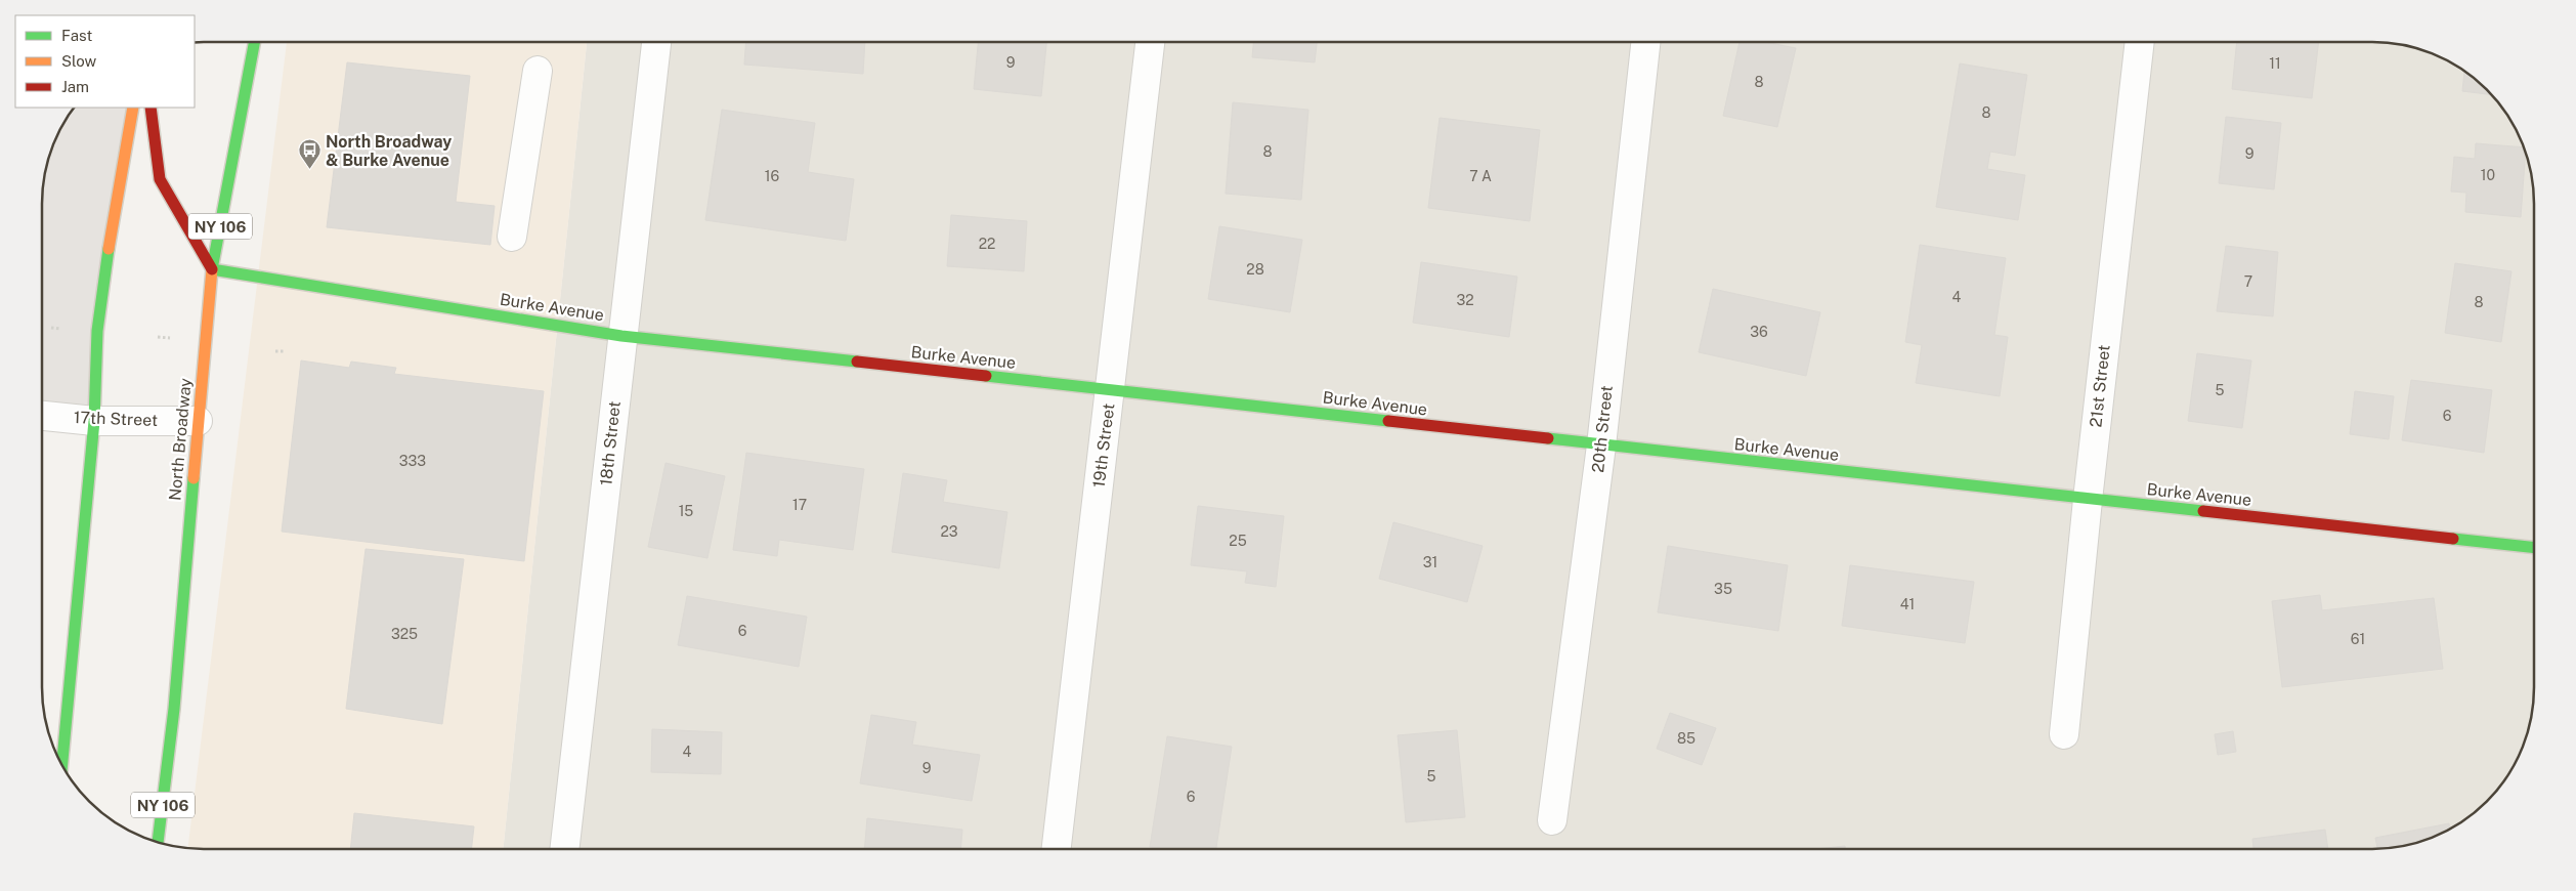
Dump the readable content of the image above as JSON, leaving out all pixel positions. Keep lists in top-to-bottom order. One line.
{"streets":{"street":["NY 106","Burke Avenue","21st Street","17th Street","20th Street","North Broadway","18th Street","19th Street"]},"crossings":[["Burke Avenue","21st Street"],["Burke Avenue","20th Street"],["Burke Avenue","North Broadway"],["Burke Avenue","18th Street"],["Burke Avenue","19th Street"],["17th Street","North Broadway"]],"places":{"bus stop":["North Broadway & Burke Avenue"]},"house_numbers":["9","11","8","8","8","9","10","16","7 A","22","28","7","4","32","8","36","5","6","333","17","15","23","25","31","35","41","6","325","61","85","4","9","5","6"],"legend":["Fast","Slow","Jam"]}
